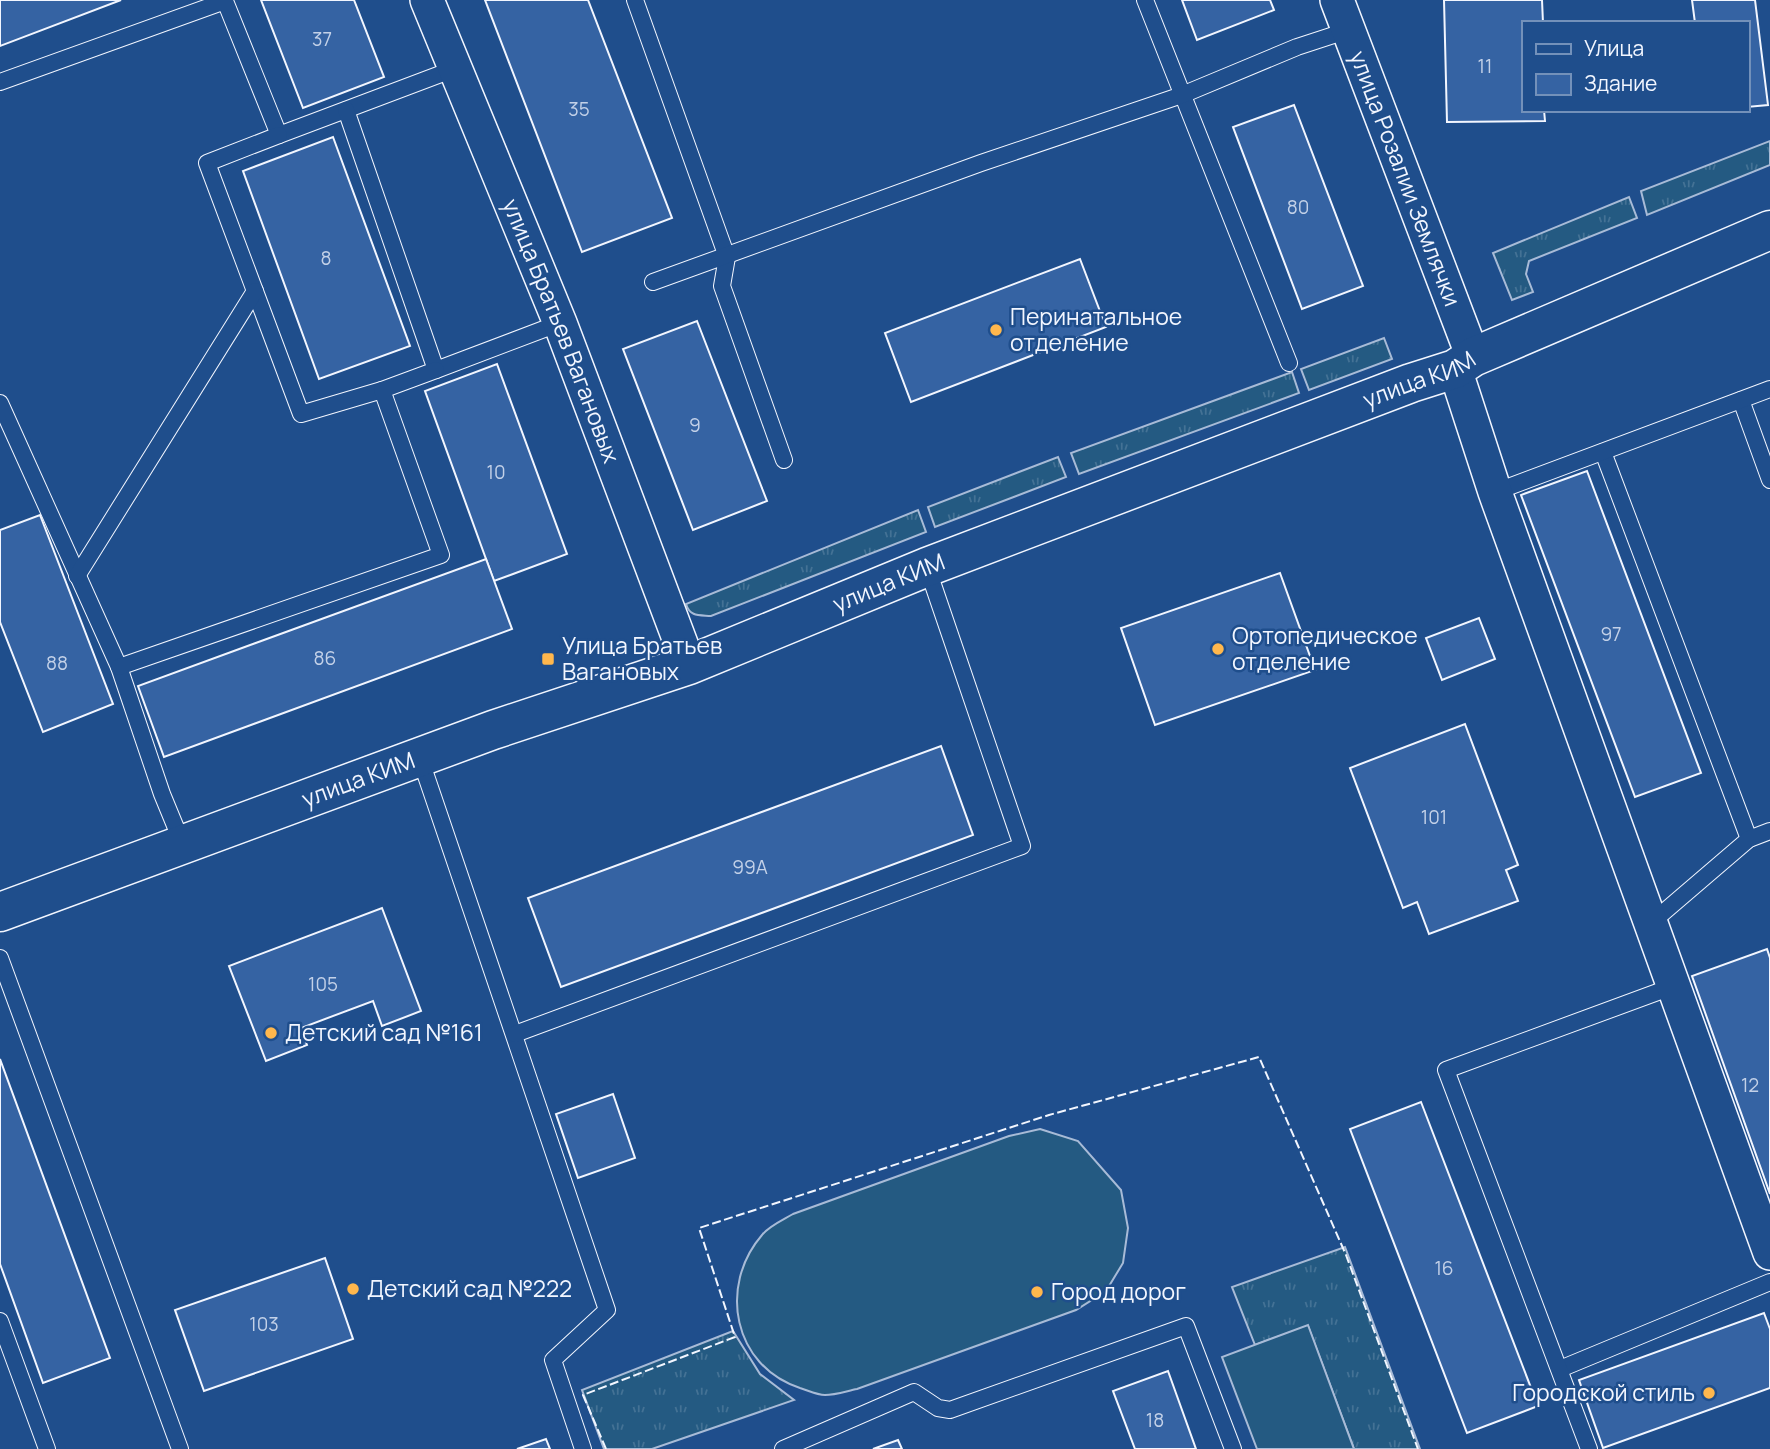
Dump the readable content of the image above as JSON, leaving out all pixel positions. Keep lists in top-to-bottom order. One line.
{"streets":{"street":["улица Розалии Землячки","улица Братьев Вагановых","улица КИМ"]},"crossings":[["улица Розалии Землячки","улица КИМ"],["улица Братьев Вагановых","улица КИМ"]],"places":{"other":["Перинатальное отделение","Ортопедическое отделение","Детский сад №161","Детский сад №222","Город дорог","Городской стиль"],"transit":["Улица Братьев Вагановых"]},"house_numbers":["37","11","35","80","8","9","10","97","86","88","101","99А","105","12","16","103","18"],"legend":["Улица","Здание"]}
